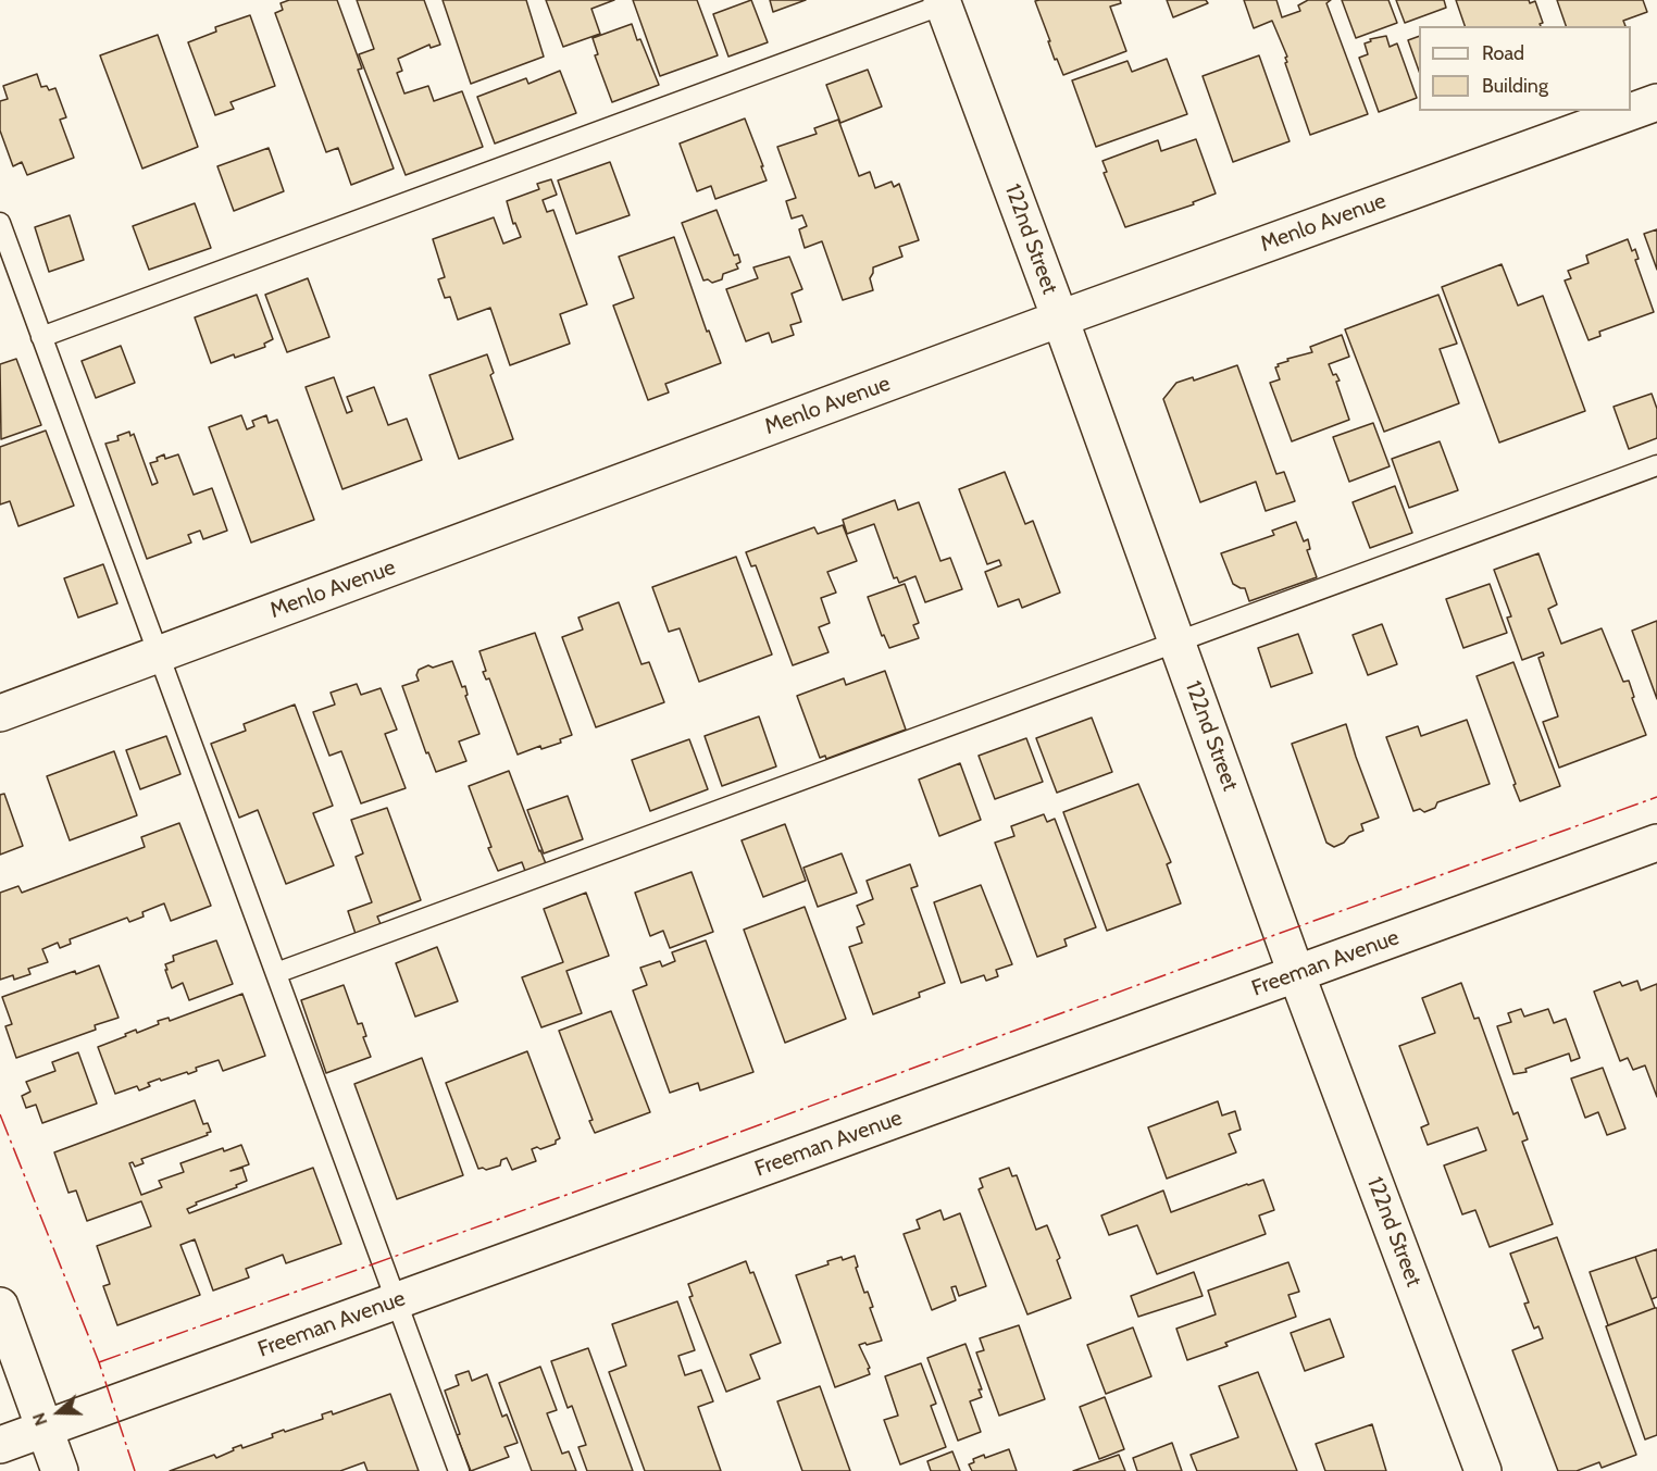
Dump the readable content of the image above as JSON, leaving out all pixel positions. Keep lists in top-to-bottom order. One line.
{"streets":{"street":["Menlo Avenue","122nd Street","Freeman Avenue"]},"crossings":[["Menlo Avenue","122nd Street"],["122nd Street","Freeman Avenue"]],"legend":["Road","Building"],"north":"left"}
